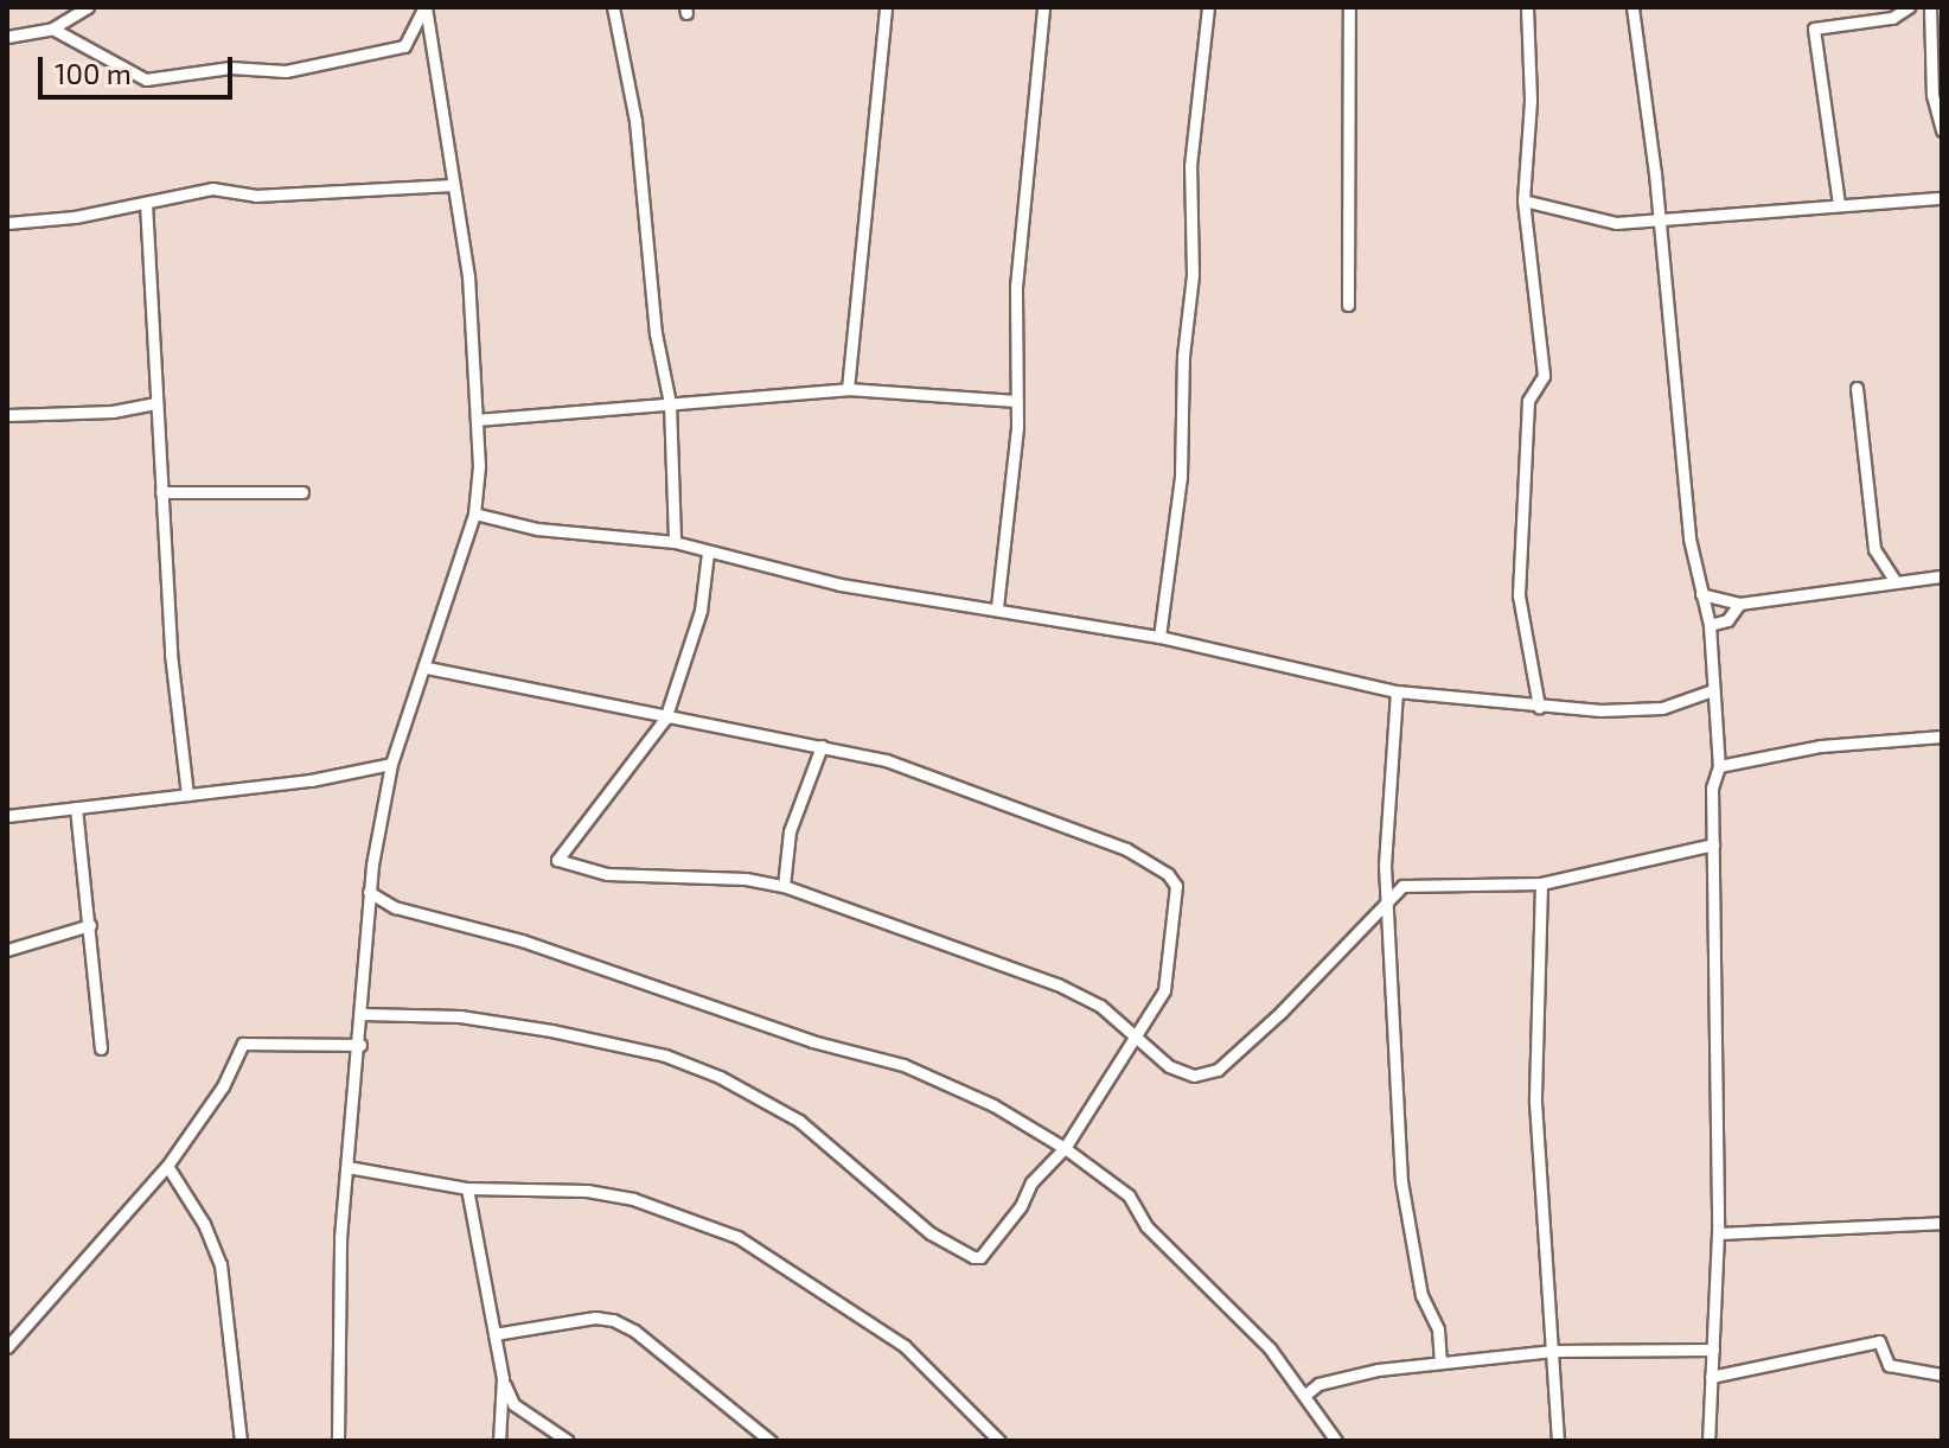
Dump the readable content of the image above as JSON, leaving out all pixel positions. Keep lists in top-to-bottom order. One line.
{"scale_bar":"100 m"}
